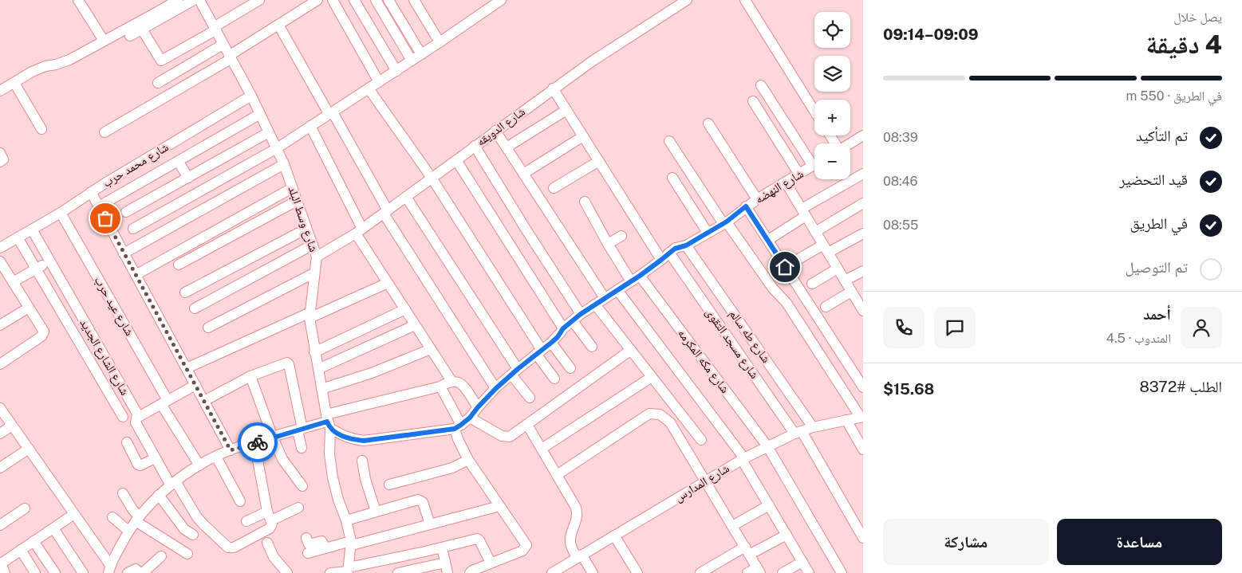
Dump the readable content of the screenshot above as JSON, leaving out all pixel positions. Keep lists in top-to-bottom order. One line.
{"streets":{"street":["شارع الدويقه","شارع محمد حرب","شارع النهضه","شارع وسط البلد","شارع عيد حرب","شارع طه سالم","شارع مسجد التقوى","شارع الشارع الجديد","شارع مكه المكرمه","شارع المدارس"]},"crossings":[["شارع الدويقه","شارع وسط البلد"],["شارع محمد حرب","شارع وسط البلد"],["شارع محمد حرب","شارع عيد حرب"],["شارع محمد حرب","شارع الشارع الجديد"],["شارع النهضه","شارع طه سالم"],["شارع النهضه","شارع مسجد التقوى"],["شارع النهضه","شارع مكه المكرمه"],["شارع طه سالم","شارع المدارس"],["شارع مسجد التقوى","شارع المدارس"],["شارع مكه المكرمه","شارع المدارس"]],"page":{"heading":["4 دقيقة","يصل خلال","09:09–09:14"],"panel":["أحمد","المندوب · 4.5","الطلب #8372","$15.68"],"map_buttons":["+","−"],"bar":"في الطريق · 550 m","list":[["تم التأكيد","08:39"],["قيد التحضير","08:46"],["في الطريق","08:55"],"تم التوصيل"],"buttons":["مساعدة","مشاركة"]}}
